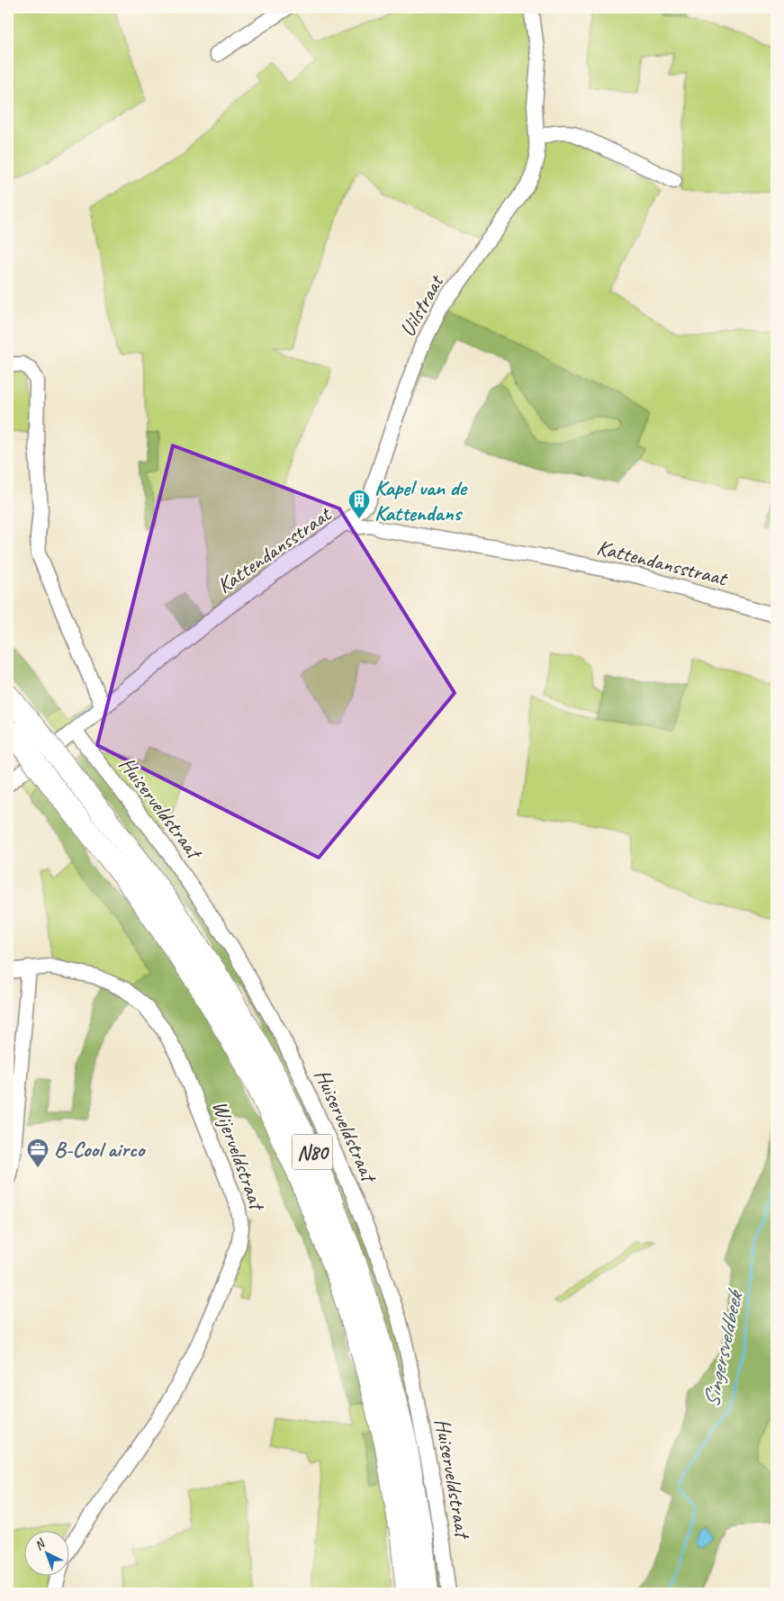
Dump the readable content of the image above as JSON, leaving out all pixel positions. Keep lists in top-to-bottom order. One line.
{"streets":{"highway":["N80"],"street":["Uilstraat","Kattendansstraat","Huiserveldstraat","Wijerveldstraat"]},"crossings":[["Uilstraat","Kattendansstraat"],["Kattendansstraat","Huiserveldstraat"]],"water":["Singersveldbeek"],"places":{"building":["Kapel van de Kattendans"],"office":["B-Cool airco"]},"north":"top left"}
